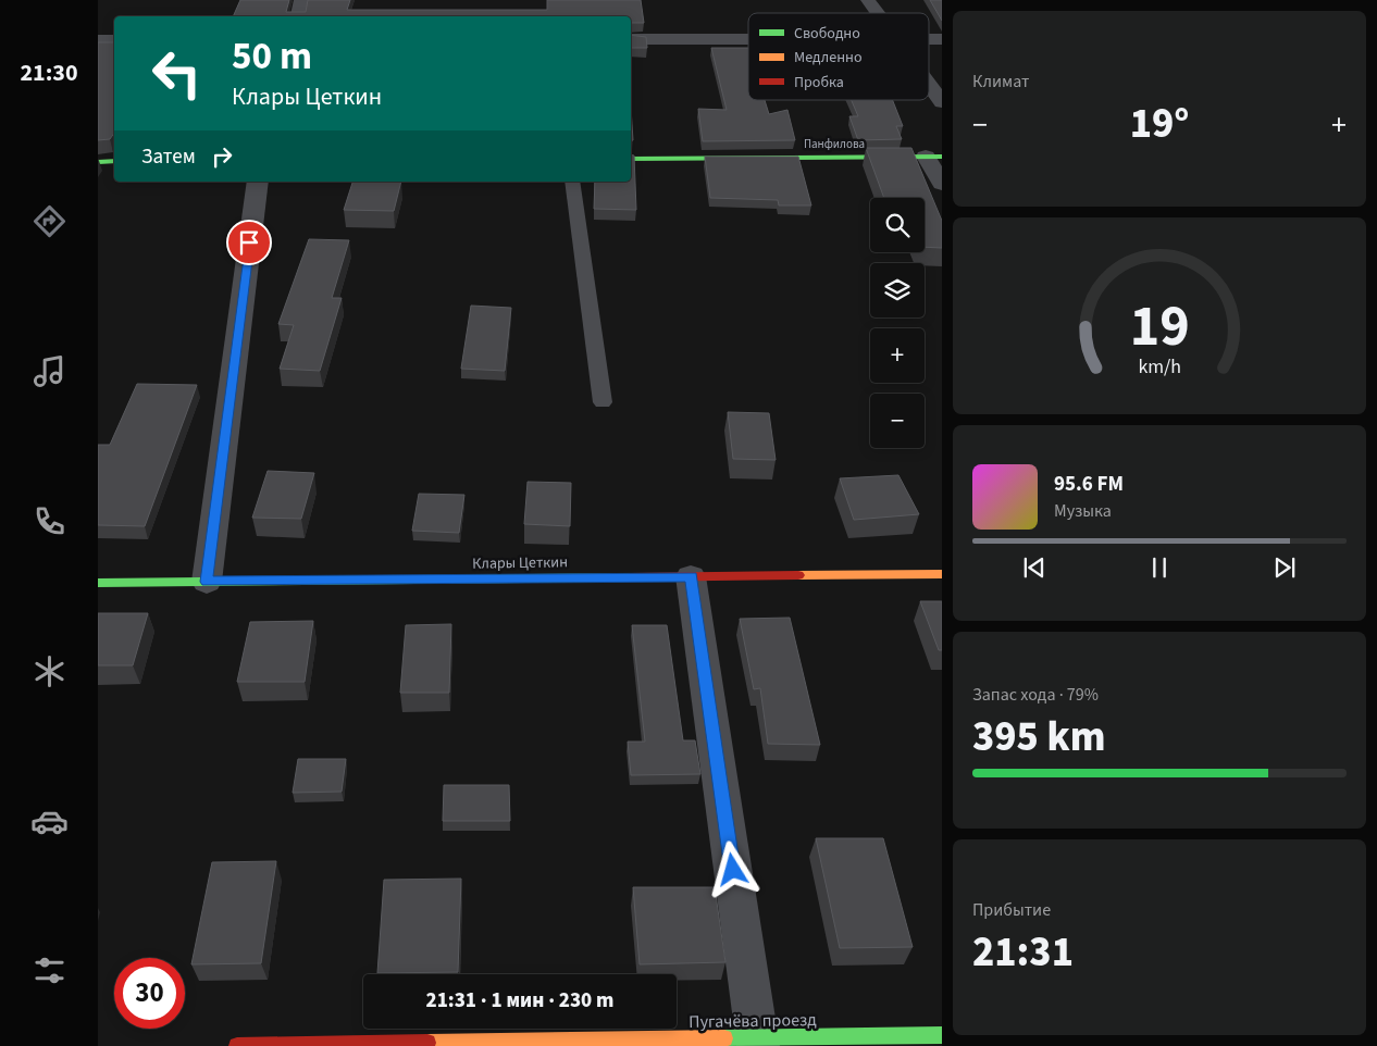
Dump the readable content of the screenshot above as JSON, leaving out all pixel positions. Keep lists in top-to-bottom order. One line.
{"streets":{"street":["Панфилова","Клары Цеткин","Пугачёва проезд"]},"legend":["Свободно","Медленно","Пробка"],"page":{"tabs":"21:30","tile":["Климат",["Запас хода · 79%","395 km"],["Прибытие","21:31"]],"turn":["50 m","Клары Цеткин"],"heat":["−","19°","+"],"then":"Затем","map_buttons":["+","−"],"song":["95.6 FM","Музыка"],"limit":"30","trip":"21:31 · 1 мин · 230 m","gauge":["19","km/h"]}}
